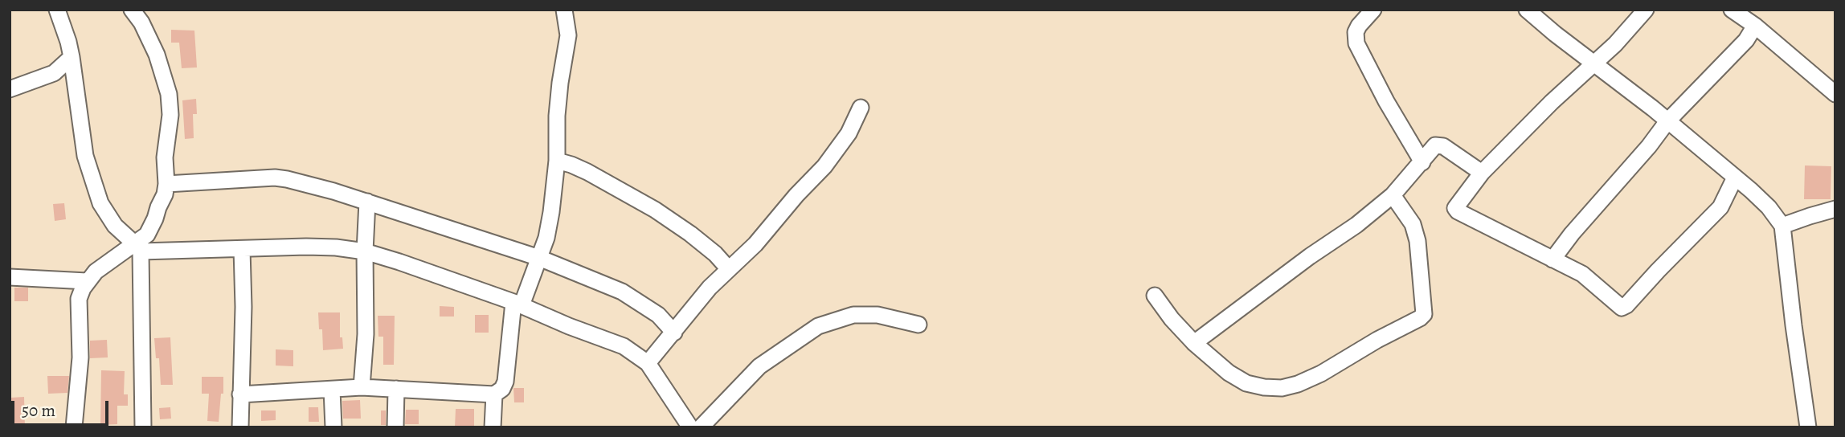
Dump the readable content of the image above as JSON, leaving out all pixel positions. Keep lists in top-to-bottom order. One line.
{"scale_bar":"50 m"}
